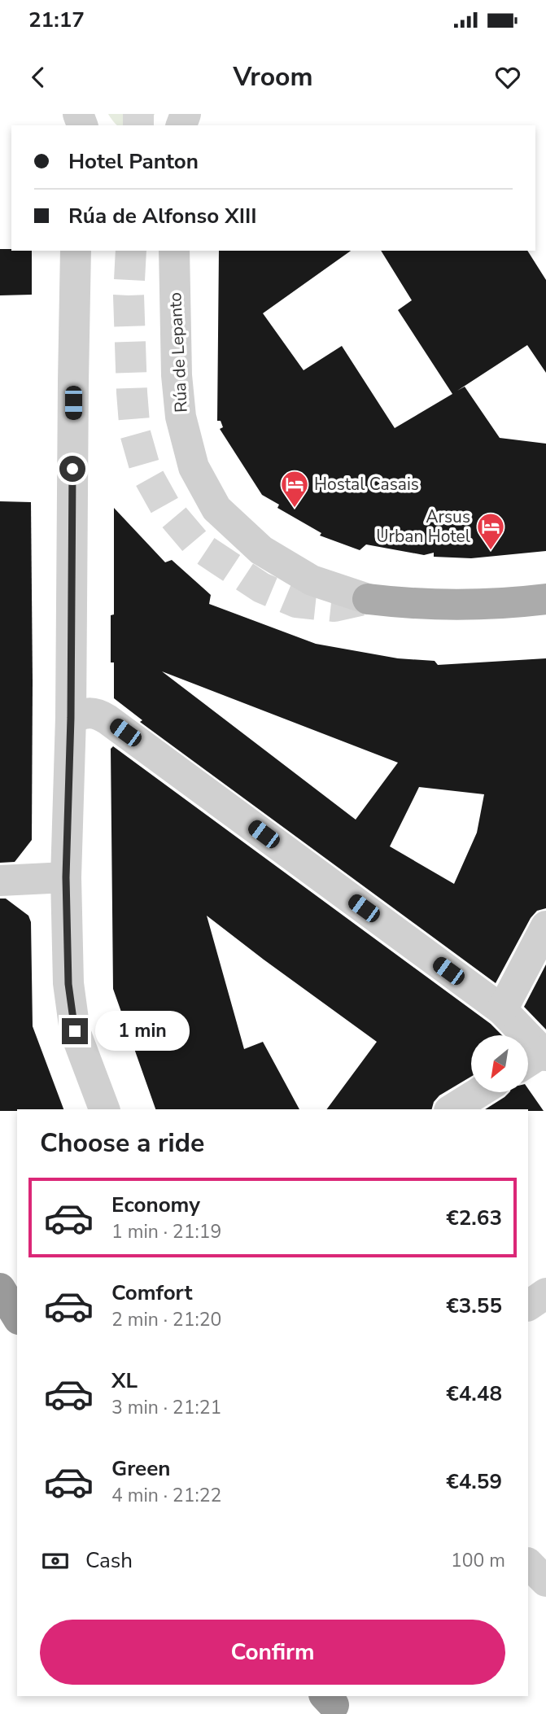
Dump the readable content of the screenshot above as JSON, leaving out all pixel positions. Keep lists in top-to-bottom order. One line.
{"streets":{"street":["Rúa de Lepanto"]},"places":{"hotel":["Hostal Casais","Arsus Urban Hotel"]},"north":"bottom left","page":{"status":"21:17","header":"Vroom","banner":["Hotel Panton","Rúa de Alfonso XIII"],"bubble":"1 min","heading":"Choose a ride","list":[{"name":"Economy","note":"1 min · 21:19","value":"€2.63"},{"name":"Comfort","note":"2 min · 21:20","value":"€3.55"},{"name":"XL","note":"3 min · 21:21","value":"€4.48"},{"name":"Green","note":"4 min · 21:22","value":"€4.59"}],"pay":["Cash","100 m"],"buttons":"Confirm"}}
